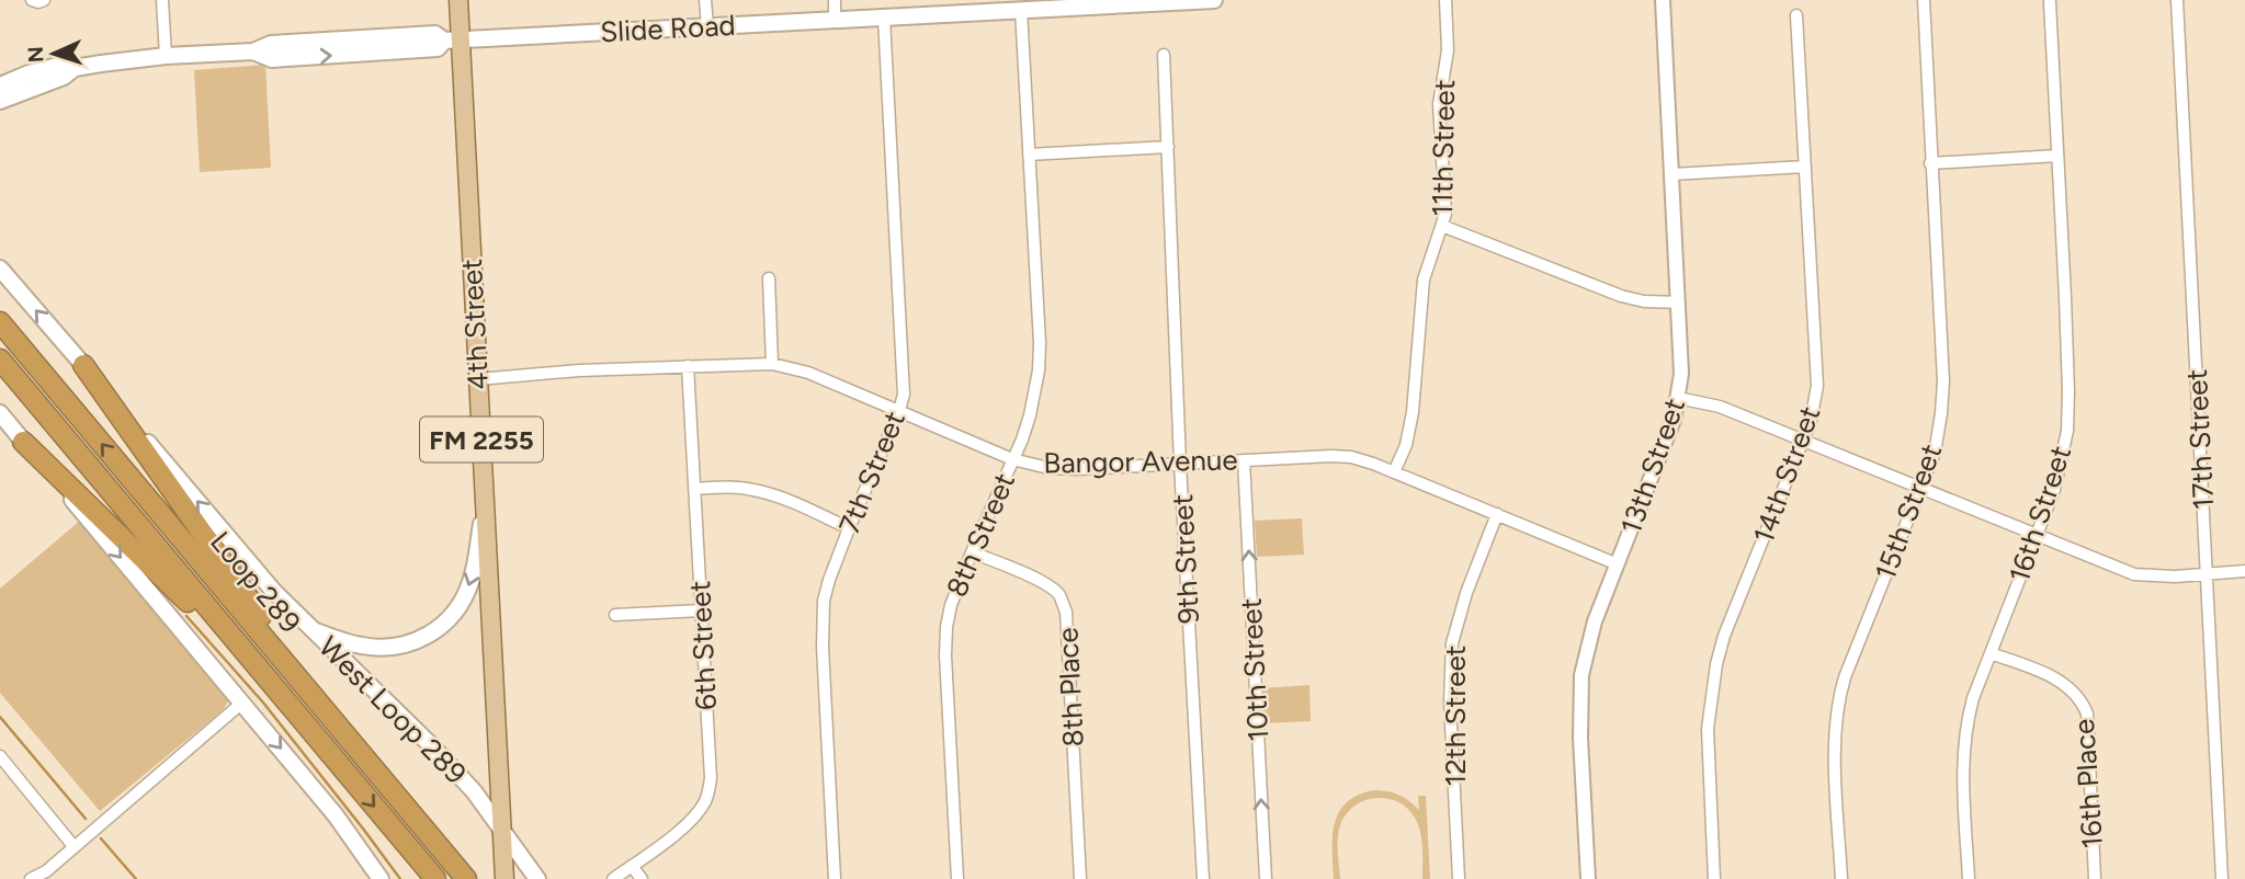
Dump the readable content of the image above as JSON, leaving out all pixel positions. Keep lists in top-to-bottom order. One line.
{"streets":{"highway":["Loop 289"],"main road":["Slide Road","4th Street","FM 2255","West Loop 289"],"street":["11th Street","17th Street","Bangor Avenue","13th Street","7th Street","14th Street","15th Street","16th Street","8th Street","9th Street","6th Street","10th Street","8th Place","12th Street","16th Place"]},"crossings":[["Slide Road","4th Street"],["Slide Road","7th Street"],["Slide Road","8th Street"],["11th Street","Bangor Avenue"],["4th Street","Bangor Avenue"],["4th Street","West Loop 289"],["Bangor Avenue","13th Street"],["Bangor Avenue","7th Street"],["Bangor Avenue","8th Street"],["Bangor Avenue","9th Street"],["Bangor Avenue","6th Street"],["Bangor Avenue","10th Street"],["Bangor Avenue","12th Street"],["16th Street","16th Place"],["8th Street","8th Place"]],"one_way":["10th Street"],"north":"left"}
